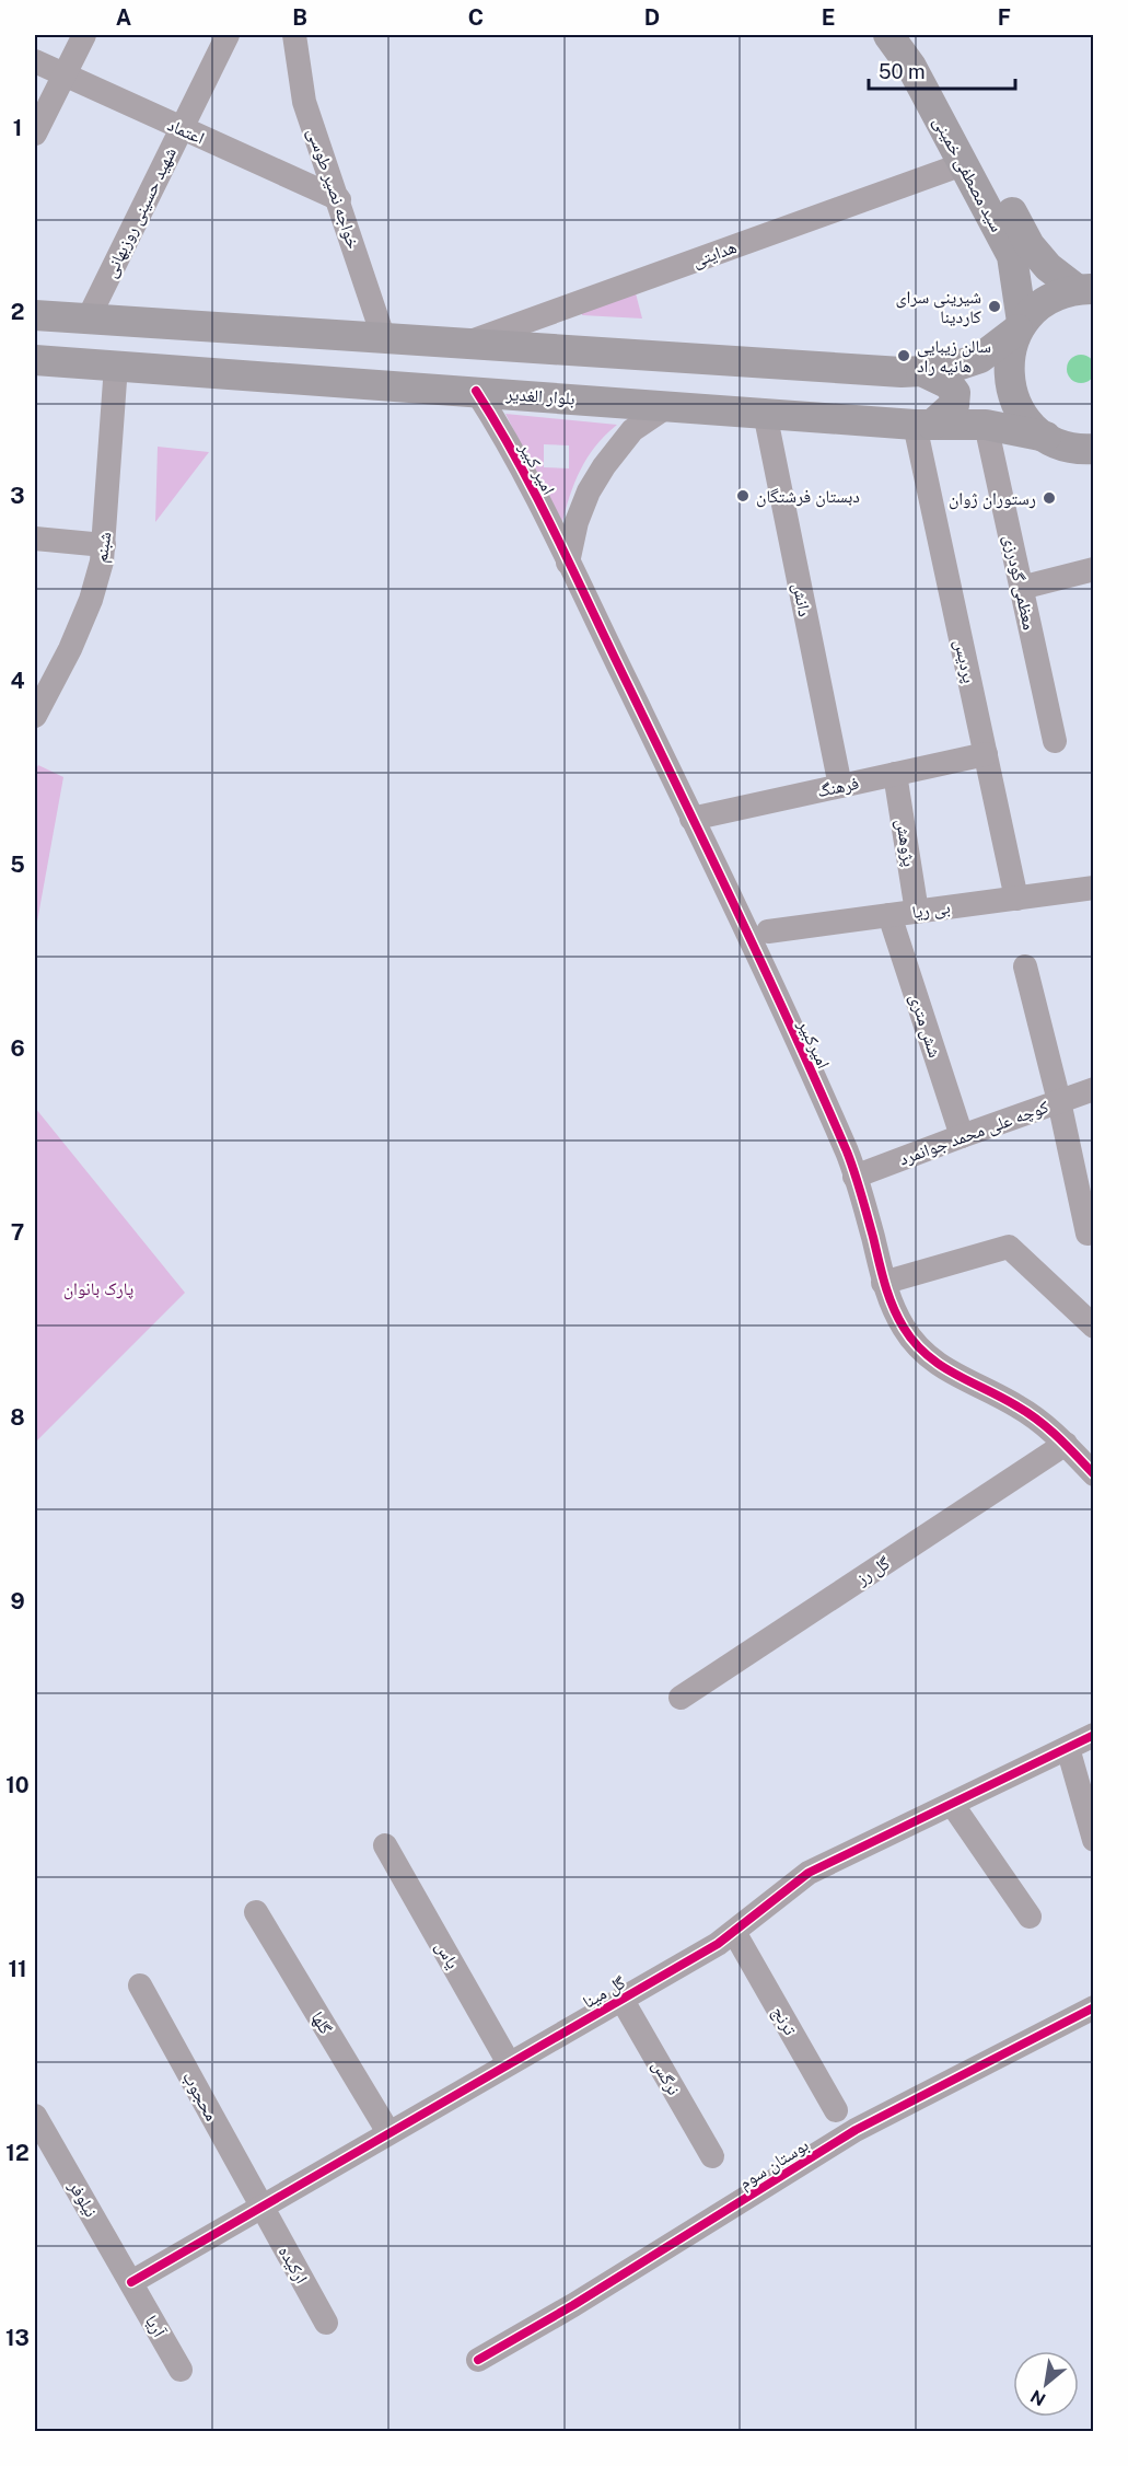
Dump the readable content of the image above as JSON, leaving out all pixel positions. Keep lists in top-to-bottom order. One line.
{"streets":{"main road":["سید مصطفی خمینی","بلوار الغدیر"],"street":["اعتماد","خواجه نصیر طوسی","شهید حسینی روزبهانی","هدایتی","امیر کبیر","شبنم","معظمی گودرزی","دانش","پردیس","فرهنگ","پژوهش","بی ریا","شش متری","امیرکبیر","کوچه علی محمد جوانمرد","گل رز","یاس","گل مینا","ترنج","گلها","نرگس","محجوب","بوستان سوم","نیلوفر","ارکیده","آریا"]},"crossings":[["اعتماد","خواجه نصیر طوسی"],["اعتماد","شهید حسینی روزبهانی"],["سید مصطفی خمینی","هدایتی"],["بلوار الغدیر","امیر کبیر"],["بلوار الغدیر","شبنم"],["بلوار الغدیر","معظمی گودرزی"],["بلوار الغدیر","دانش"],["بلوار الغدیر","پردیس"],["امیر کبیر","امیرکبیر"],["دانش","فرهنگ"],["پردیس","فرهنگ"],["پردیس","بی ریا"],["فرهنگ","پژوهش"],["فرهنگ","امیرکبیر"],["پژوهش","بی ریا"],["بی ریا","شش متری"],["شش متری","کوچه علی محمد جوانمرد"],["امیرکبیر","کوچه علی محمد جوانمرد"],["امیرکبیر","گل رز"],["یاس","گل مینا"],["گل مینا","ترنج"],["گل مینا","گلها"],["گل مینا","نرگس"],["گل مینا","محجوب"],["گل مینا","نیلوفر"],["گل مینا","ارکیده"],["گل مینا","آریا"],["محجوب","ارکیده"],["نیلوفر","آریا"]],"parks":["پارک بانوان"],"places":["شیرینی سرای کاردینا","سالن زیبایی هانيه راد","دبستان فرشتگان","رستوران ژوان"],"scale_bar":"50 m","north":"bottom left","grid":{"columns":["A","B","C","D","E","F"],"rows":["1","2","3","4","5","6","7","8","9","10","11","12","13"]}}
